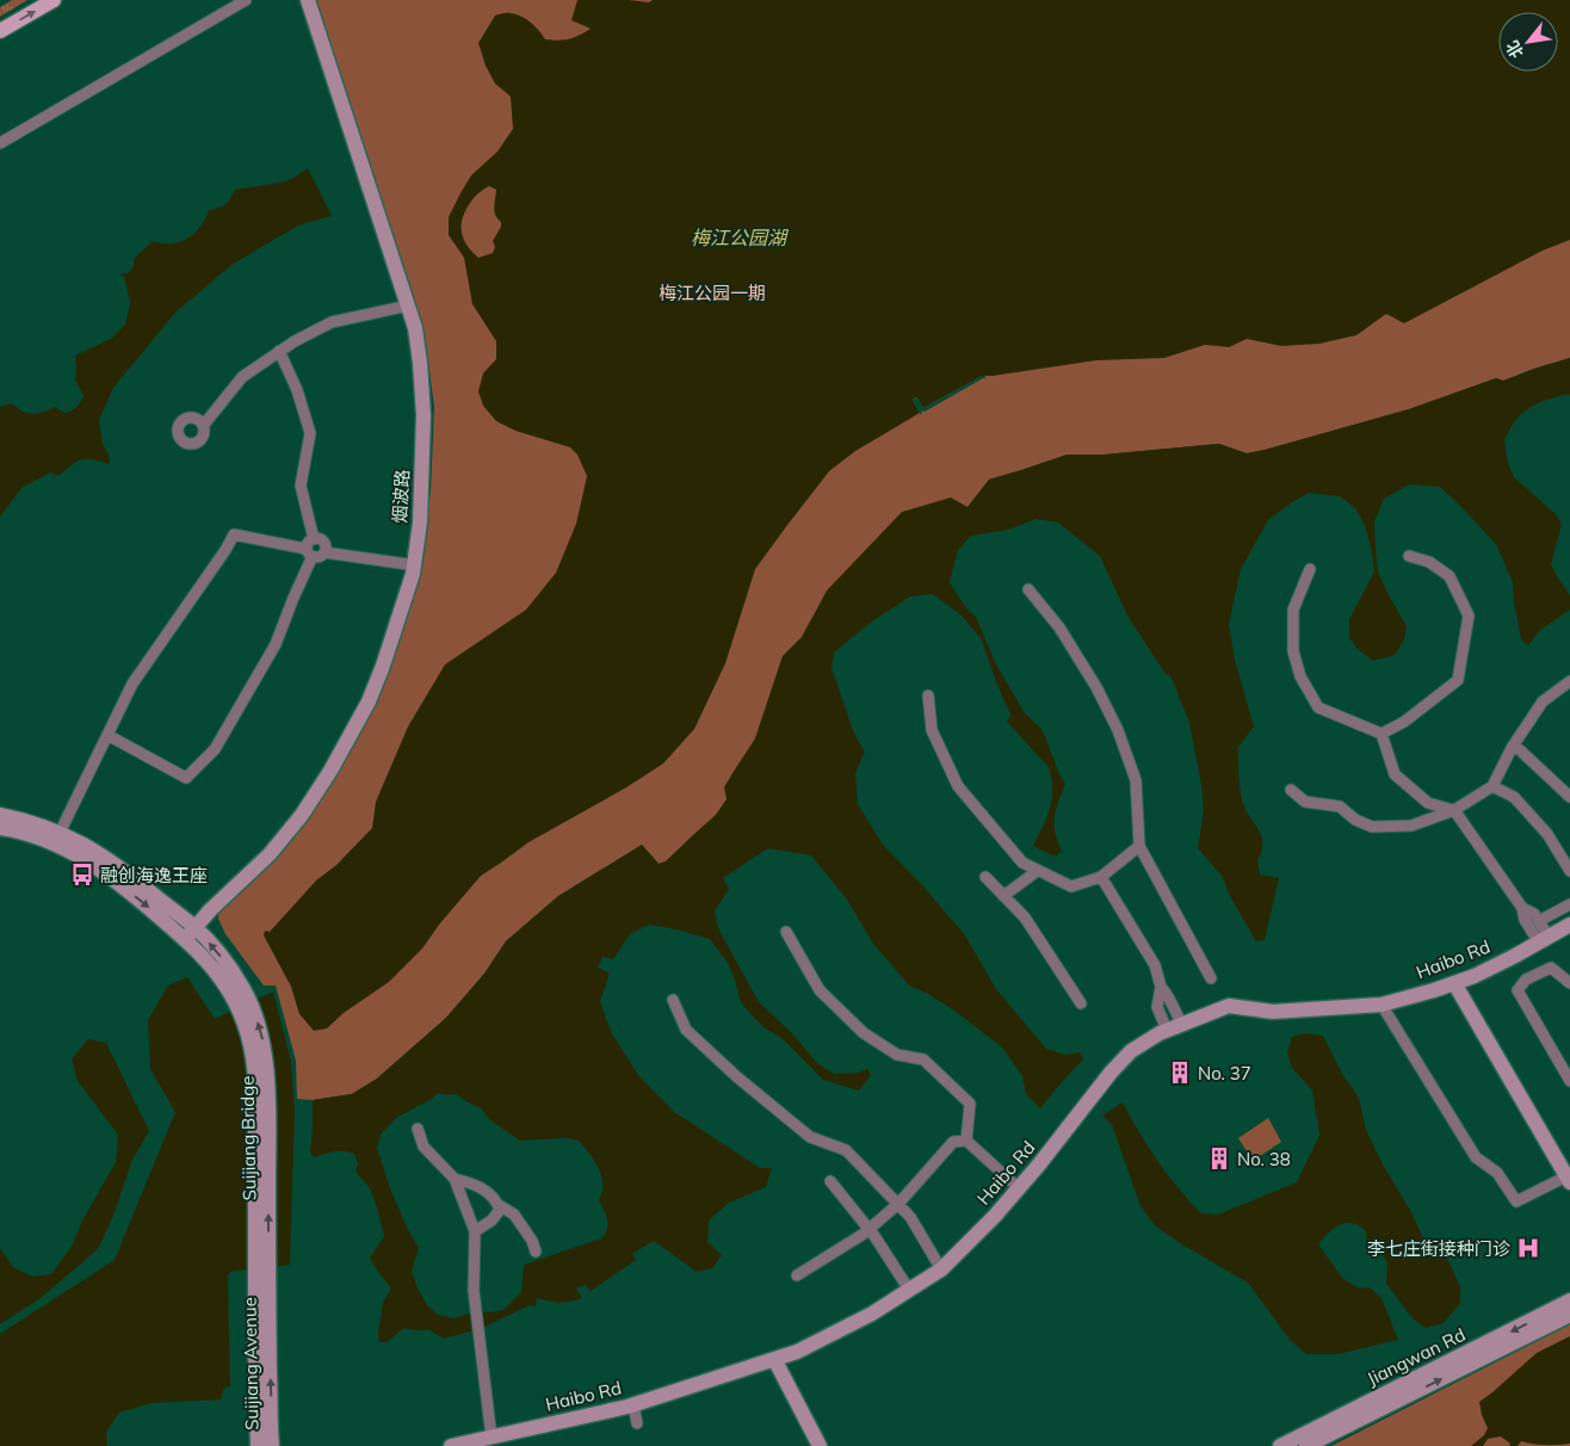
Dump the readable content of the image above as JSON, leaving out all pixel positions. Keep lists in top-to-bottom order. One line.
{"streets":{"main road":["烟波路","Haibo Rd","Suijiang Bridge","Jiangwan Rd","Suijiang Avenue"]},"crossings":[["烟波路","Suijiang Bridge"],["Suijiang Bridge","Suijiang Avenue"]],"water":["梅江公园湖"],"parks":["梅江公园一期"],"places":{"bus stop":["融创海逸王座"],"building":["No. 37","No. 38"],"hospital":["李七庄街接种门诊"]},"north":"bottom left"}
